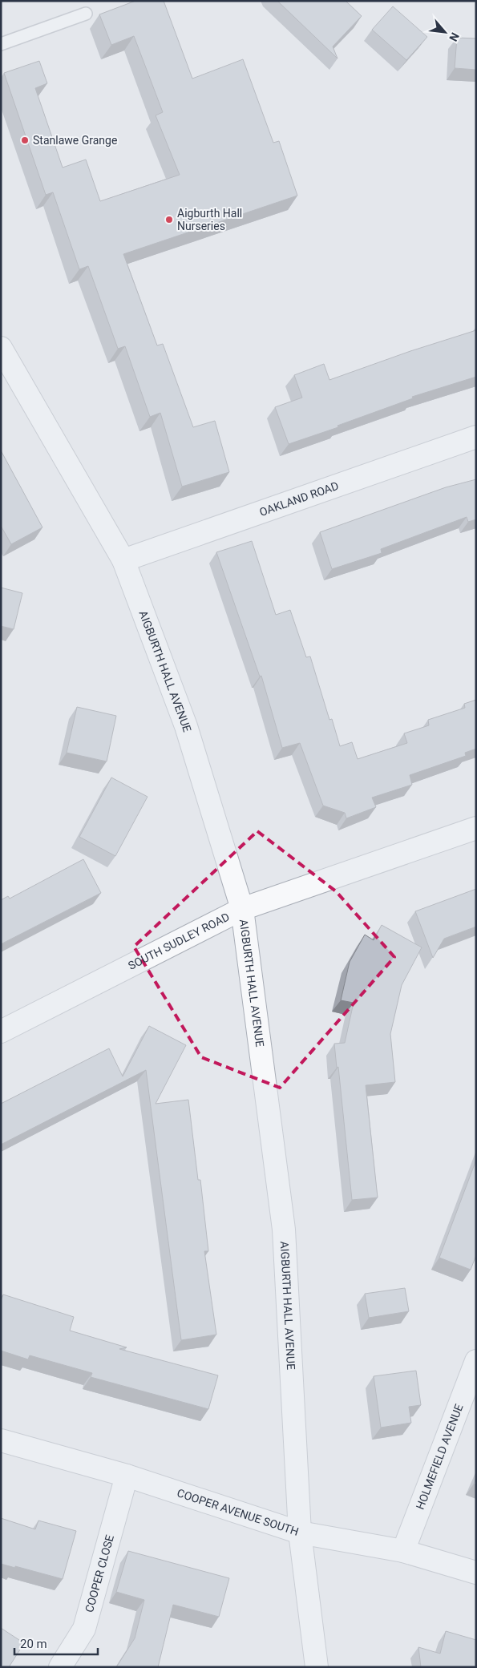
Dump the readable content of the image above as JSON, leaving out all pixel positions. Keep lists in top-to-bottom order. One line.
{"streets":{"street":["OAKLAND ROAD","AIGBURTH HALL AVENUE","SOUTH SUDLEY ROAD","HOLMEFIELD AVENUE","COOPER AVENUE SOUTH","COOPER CLOSE"]},"crossings":[["OAKLAND ROAD","AIGBURTH HALL AVENUE"],["AIGBURTH HALL AVENUE","SOUTH SUDLEY ROAD"],["AIGBURTH HALL AVENUE","COOPER AVENUE SOUTH"],["HOLMEFIELD AVENUE","COOPER AVENUE SOUTH"],["COOPER AVENUE SOUTH","COOPER CLOSE"]],"places":["Stanlawe Grange","Aigburth Hall Nurseries"],"scale_bar":"20 m","north":"bottom right"}
